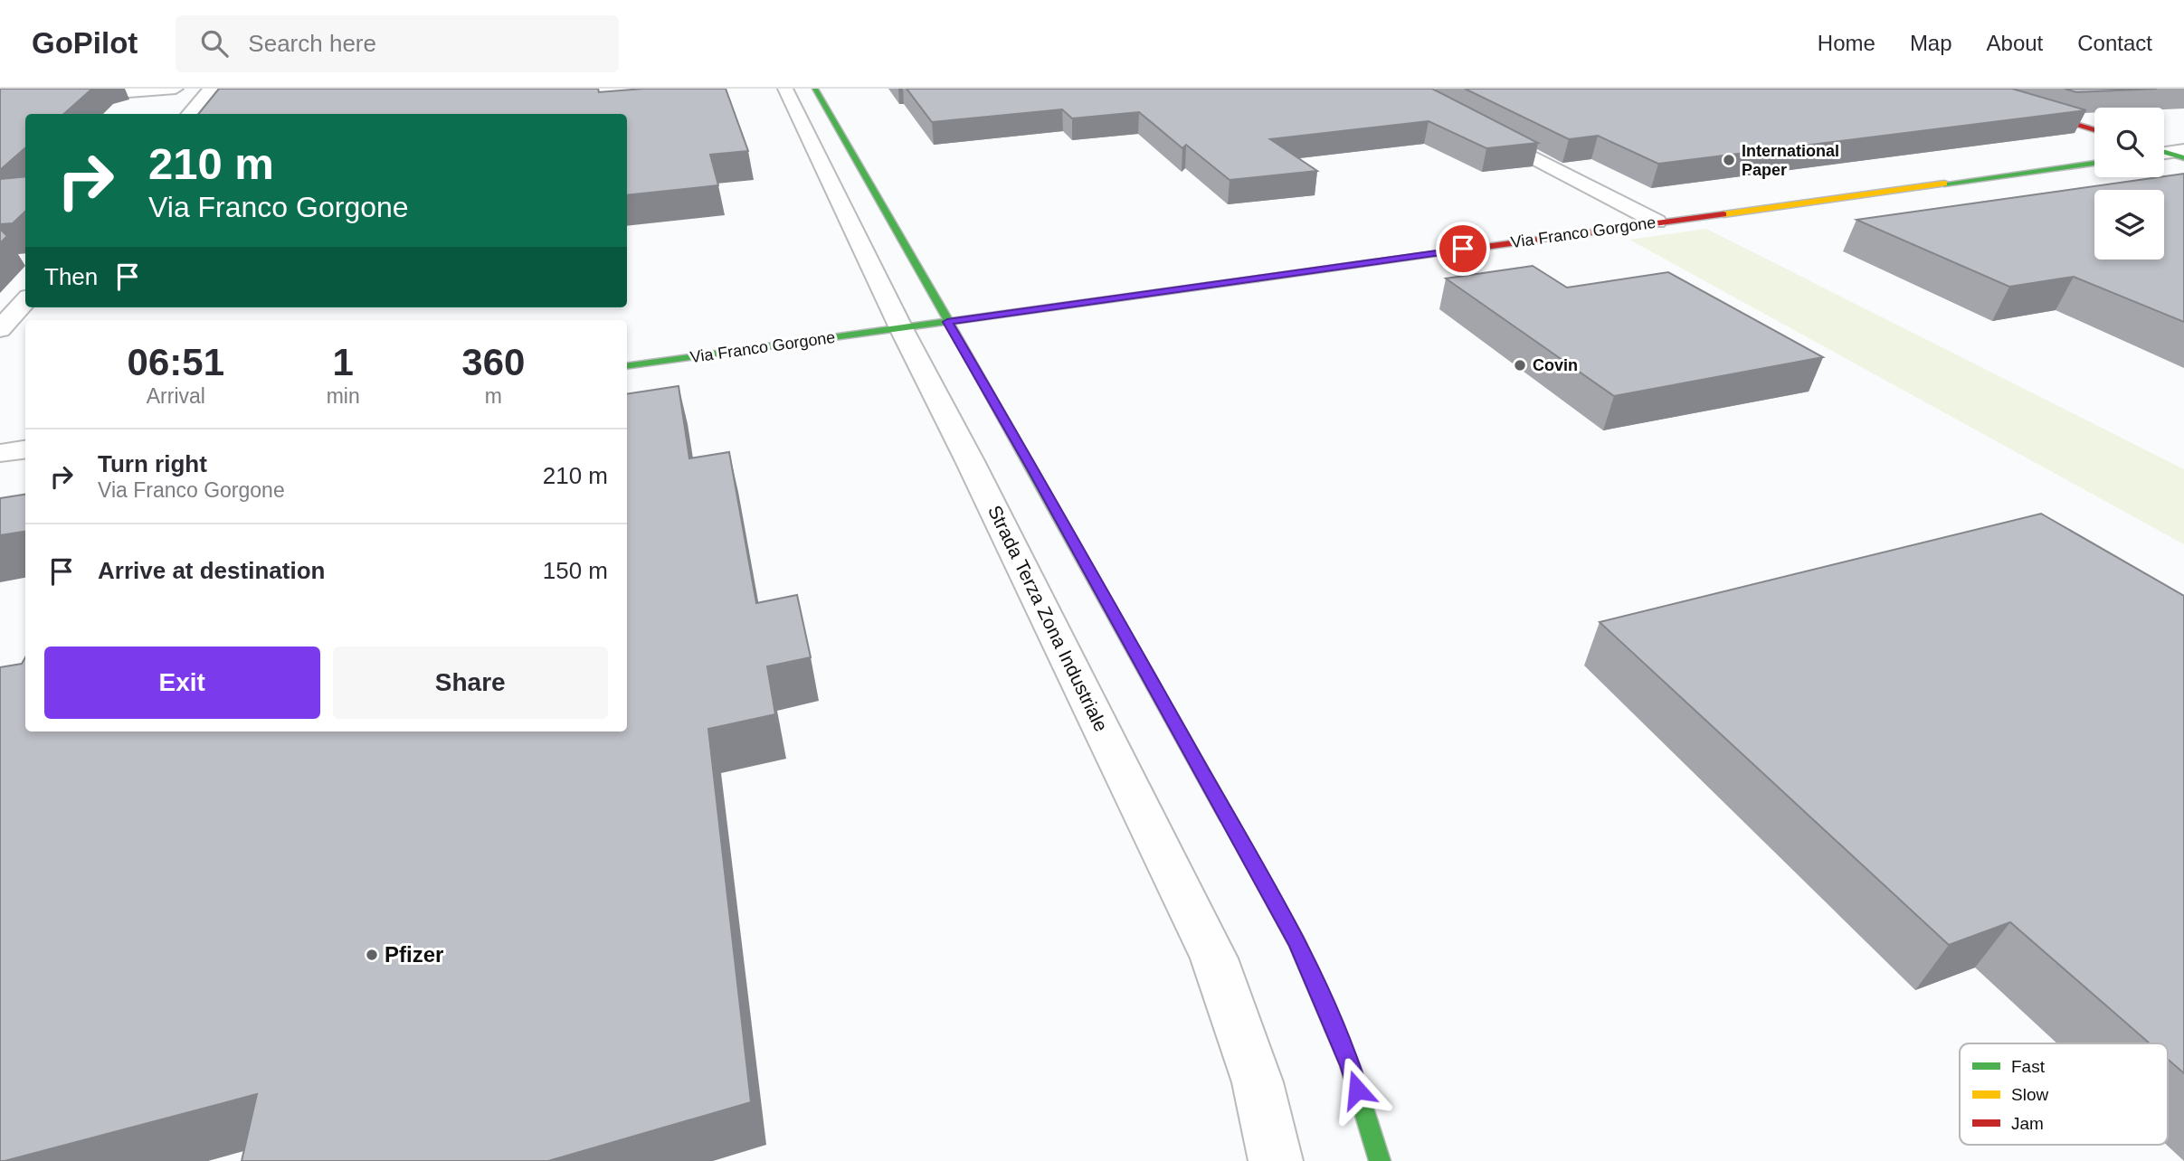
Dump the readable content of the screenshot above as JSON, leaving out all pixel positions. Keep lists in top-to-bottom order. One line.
{"streets":{"street":["Via Franco Gorgone","Strada Terza Zona Industriale"]},"crossings":[["Via Franco Gorgone","Strada Terza Zona Industriale"]],"places":["International Paper","Covin","Pfizer"],"legend":["Fast","Slow","Jam"],"page":{"header":"GoPilot","search":"Search here","nav":["Home","Map","About","Contact"],"turn":["210 m","Via Franco Gorgone"],"then":"Then","eta":["06:51","Arrival","1","min","360","m"],"list":[{"name":"Turn right","note":"Via Franco Gorgone","value":"210 m"},{"name":"Arrive at destination","value":"150 m"}],"buttons":["Exit","Share"]}}
